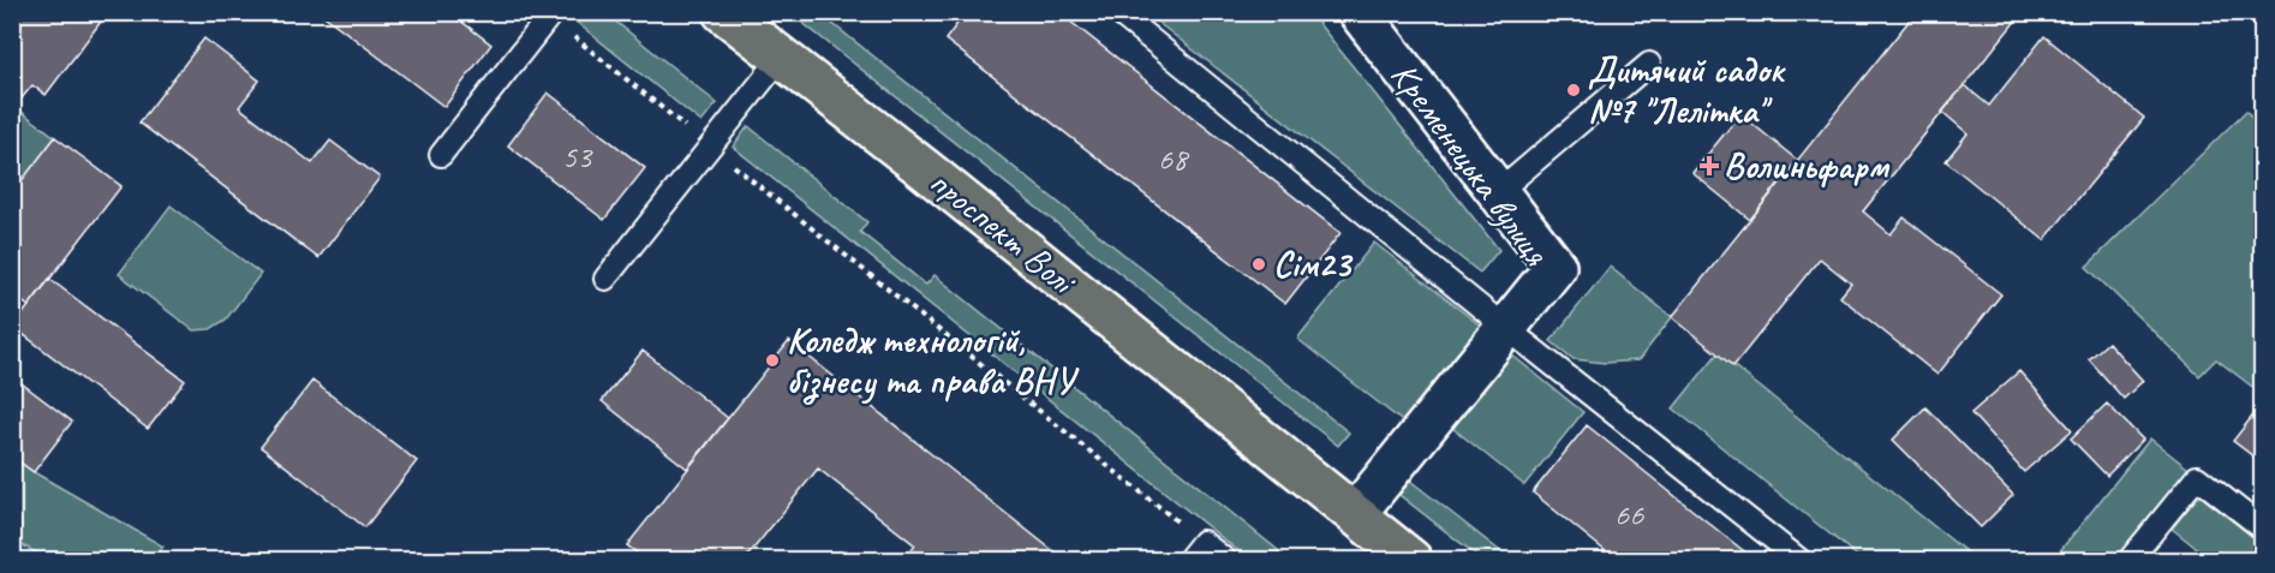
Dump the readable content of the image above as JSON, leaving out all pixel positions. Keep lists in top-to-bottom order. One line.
{"streets":{"main road":["проспект Волі"],"street":["Кременецька вулиця"]},"crossings":[["Кременецька вулиця","проспект Волі"]],"places":{"other":["Дитячий садок №7 \"Лелітка\"","Сім23","Коледж технологій, бізнесу та права ВНУ"],"health":["Волиньфарм"]},"house_numbers":["53","68","66"]}
